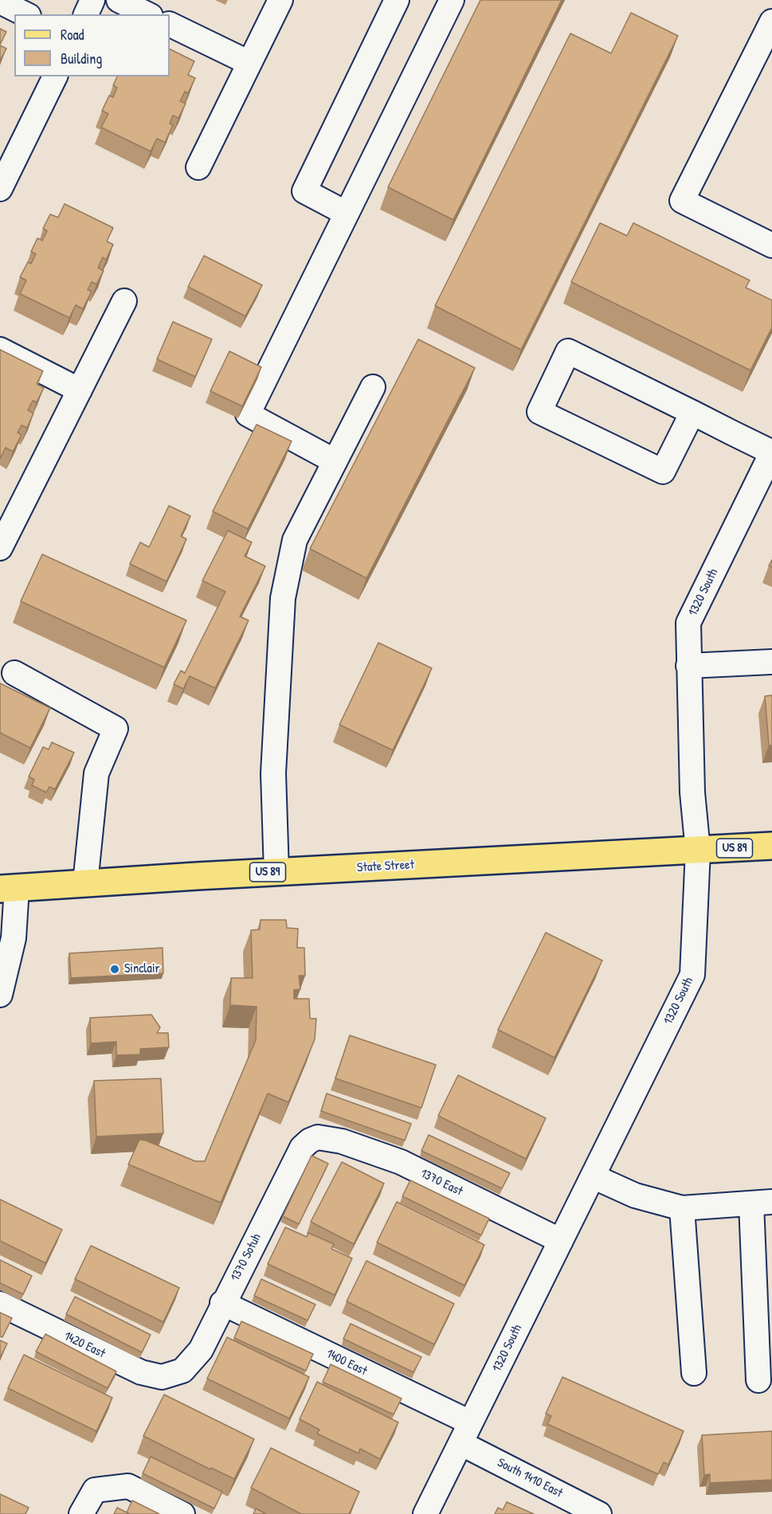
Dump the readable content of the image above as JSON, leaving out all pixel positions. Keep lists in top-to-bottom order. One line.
{"streets":{"main road":["US 89","State Street"],"street":["1320 South","1370 East","1370 Sotuh","1420 East","1400 East","South 1410 East"]},"crossings":[["1320 South","State Street"],["1320 South","1370 East"],["1320 South","1400 East"],["1320 South","South 1410 East"],["1370 East","1370 Sotuh"],["1370 Sotuh","1420 East"],["1370 Sotuh","1400 East"],["1400 East","South 1410 East"]],"places":["Sinclair"],"legend":["Road","Building"]}
